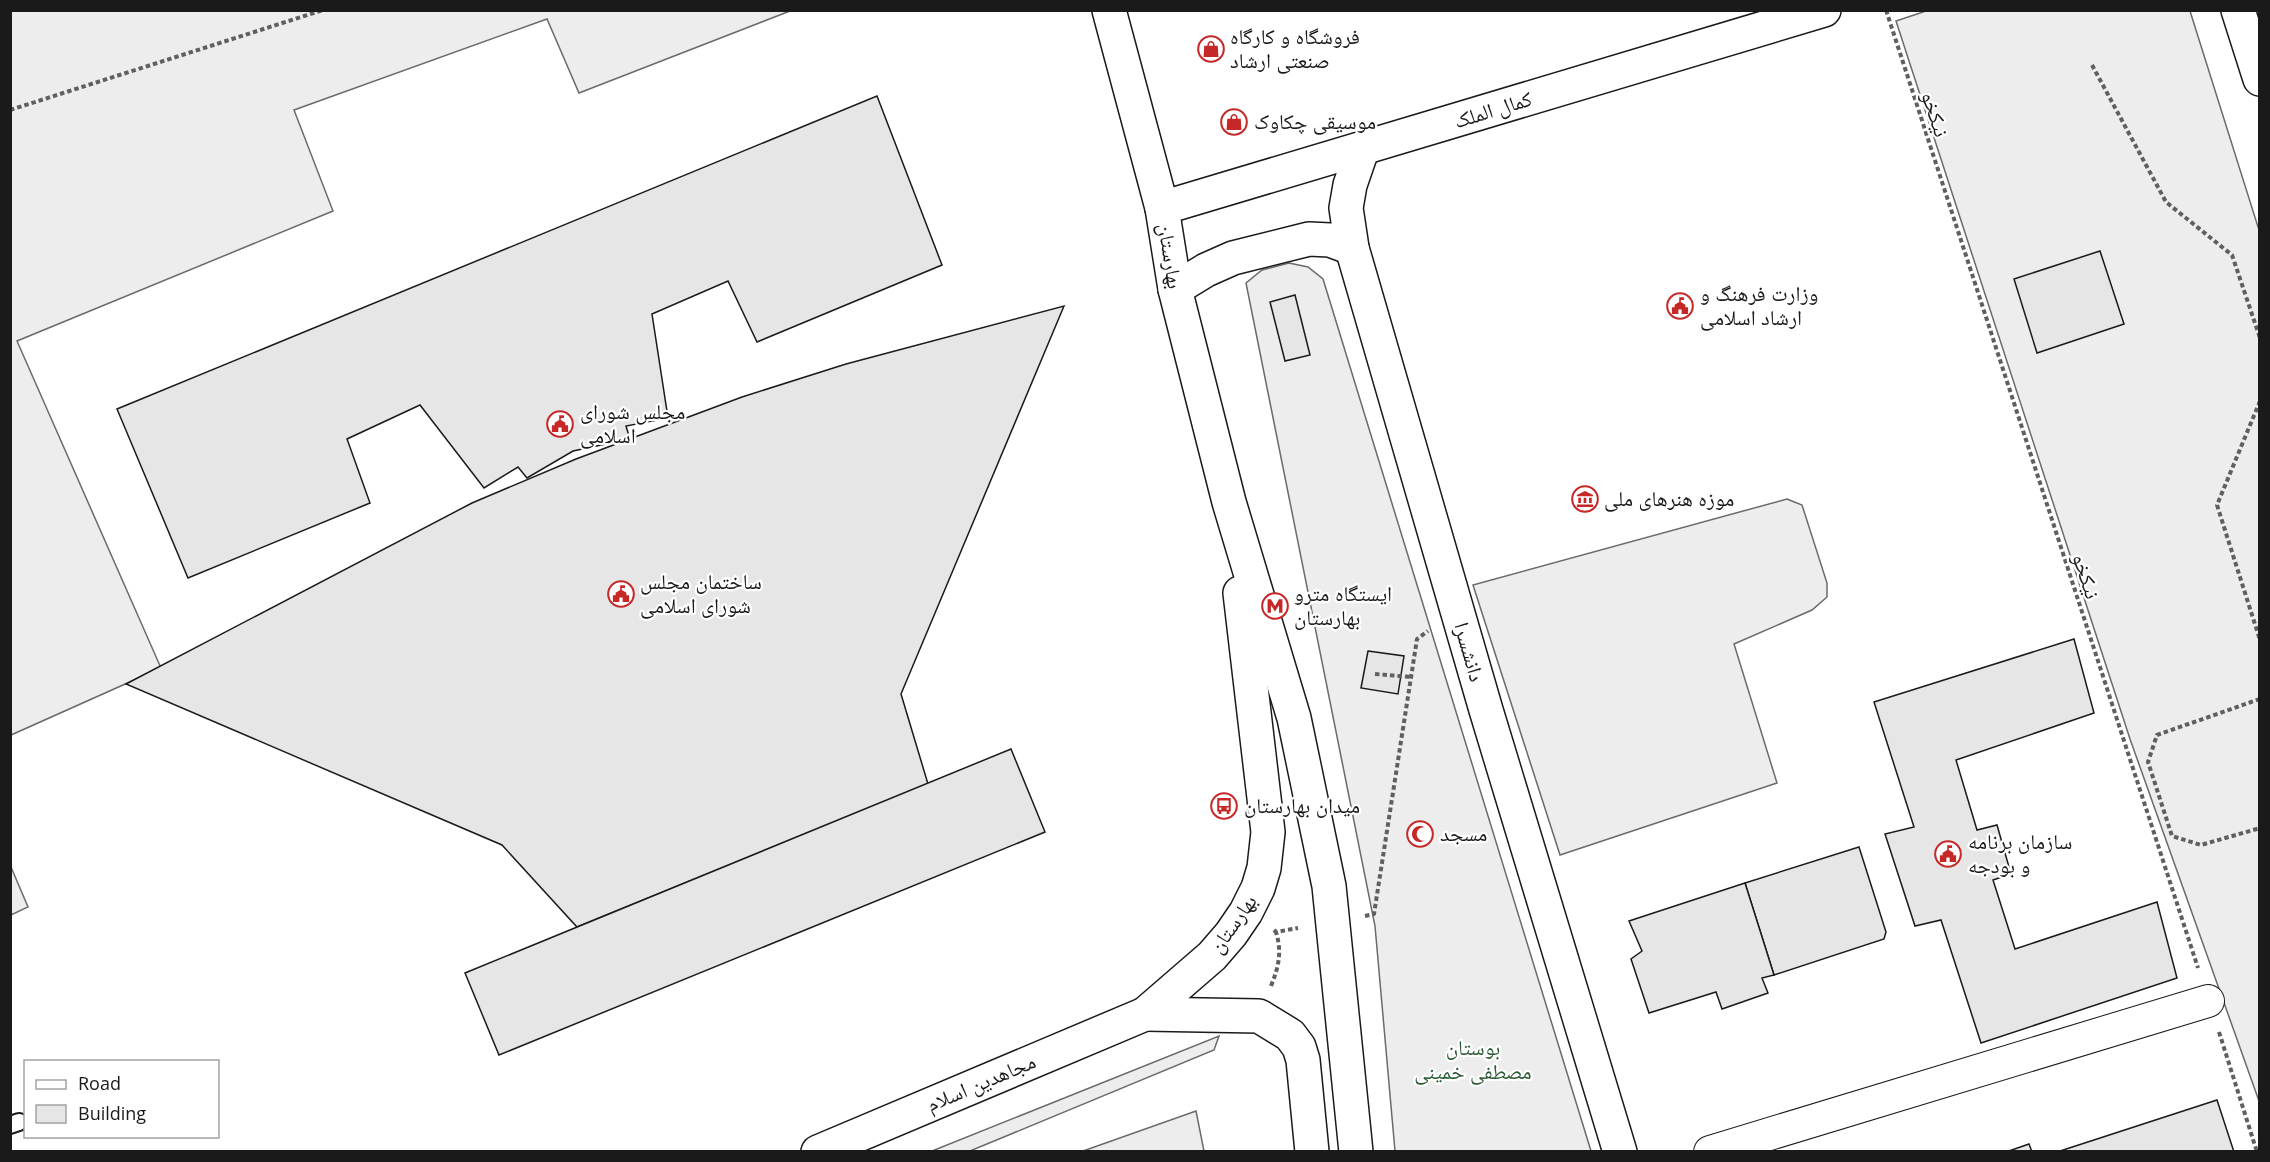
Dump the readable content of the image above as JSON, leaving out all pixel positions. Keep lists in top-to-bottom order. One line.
{"streets":{"main road":["کمال الملک","بهارستان","دانشسرا","مجاهدین اسلام"],"path":["نیکخو"]},"crossings":[["کمال الملک","بهارستان"],["کمال الملک","دانشسرا"],["بهارستان","مجاهدین اسلام"]],"parks":["بوستان مصطفی خمینی"],"places":{"shop":["فروشگاه و کارگاه صنعتی ارشاد","موسیقی چکاوک"],"public building":["وزارت فرهنگ و ارشاد اسلامی","مجلس شورای اسلامی","ساختمان مجلس شورای اسلامی","سازمان برنامه و بودجه"],"museum":["موزه هنرهای ملی"],"metro station":["ایستگاه مترو بهارستان"],"bus stop":["میدان بهارستان"],"mosque":["مسجد"]},"legend":["Road","Building"]}
